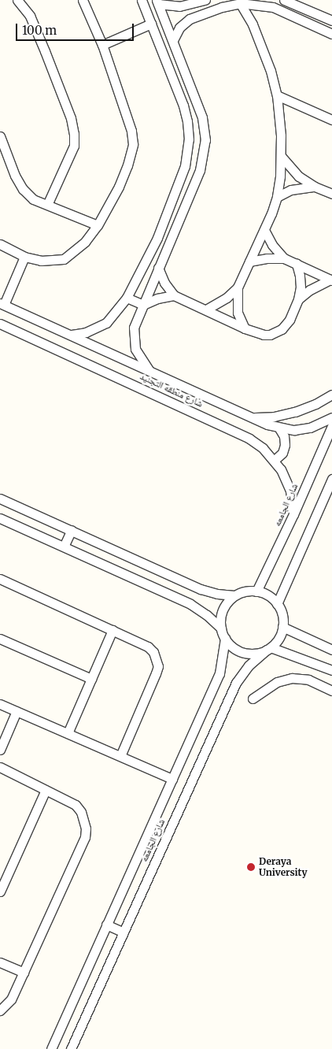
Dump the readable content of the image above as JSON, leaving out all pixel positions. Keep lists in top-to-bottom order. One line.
{"streets":{"street":["شارع منطقه التجنيد","شارع الجامعه"]},"crossings":[["شارع منطقه التجنيد","شارع الجامعه"]],"places":["Deraya University"],"scale_bar":"100 m"}
